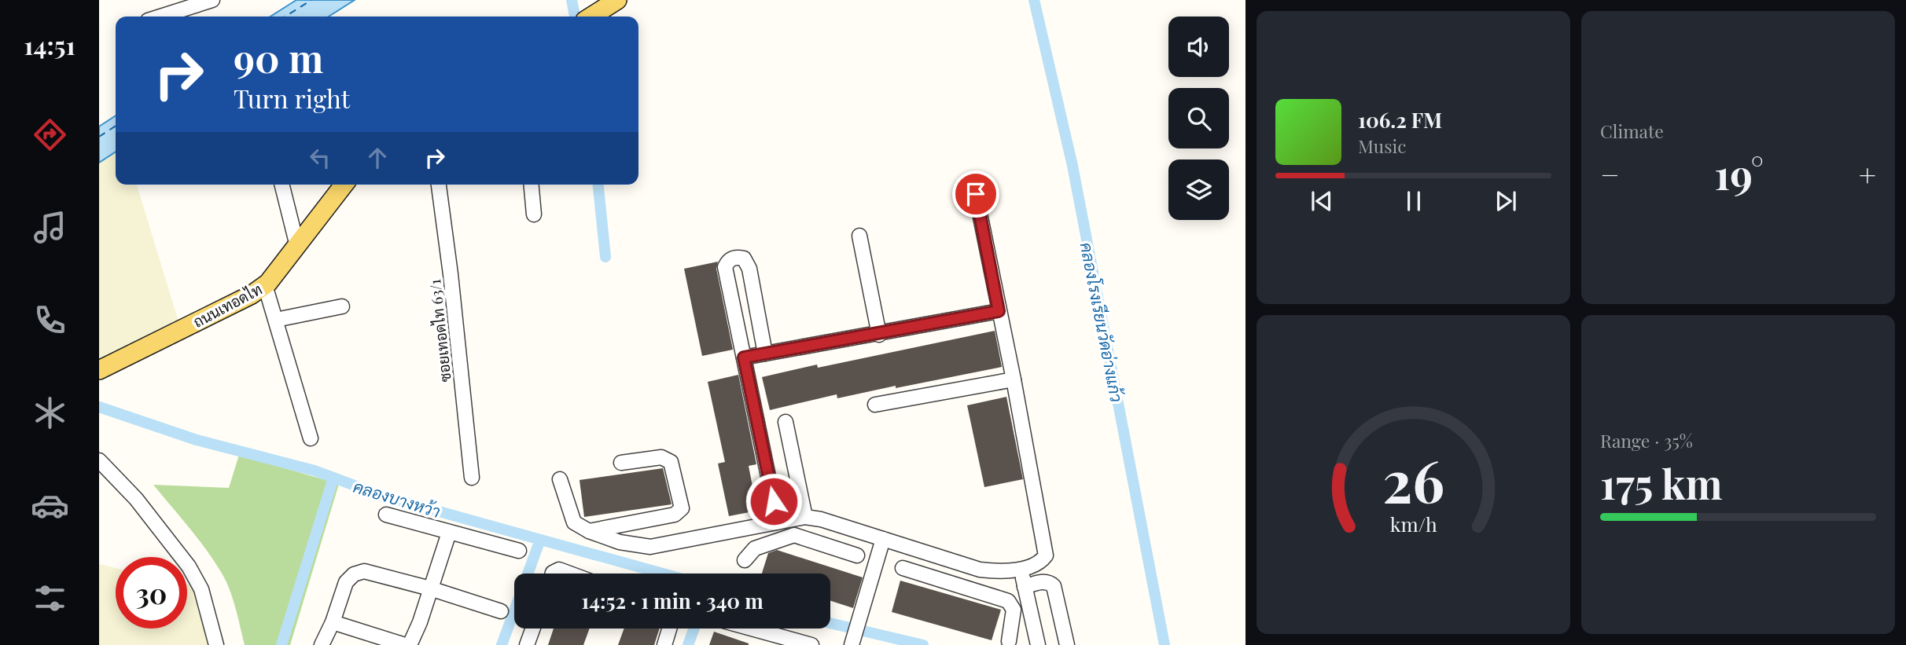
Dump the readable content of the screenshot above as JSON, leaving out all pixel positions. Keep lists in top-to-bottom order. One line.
{"streets":{"main road":["ถนนเทอดไท"],"street":["ซอยเทอดไท 63/1"]},"water":["คลองโรงเรียนวัดอ่างแก้ว","คลองบางหว้า"],"page":{"tabs":"14:51","tile":["Climate",["Range · 35%","175 km"]],"turn":["90 m","Turn right"],"song":["106.2 FM","Music"],"heat":["−","19°","+"],"limit":"30","trip":"14:52 · 1 min · 340 m","gauge":["26","km/h"]}}
